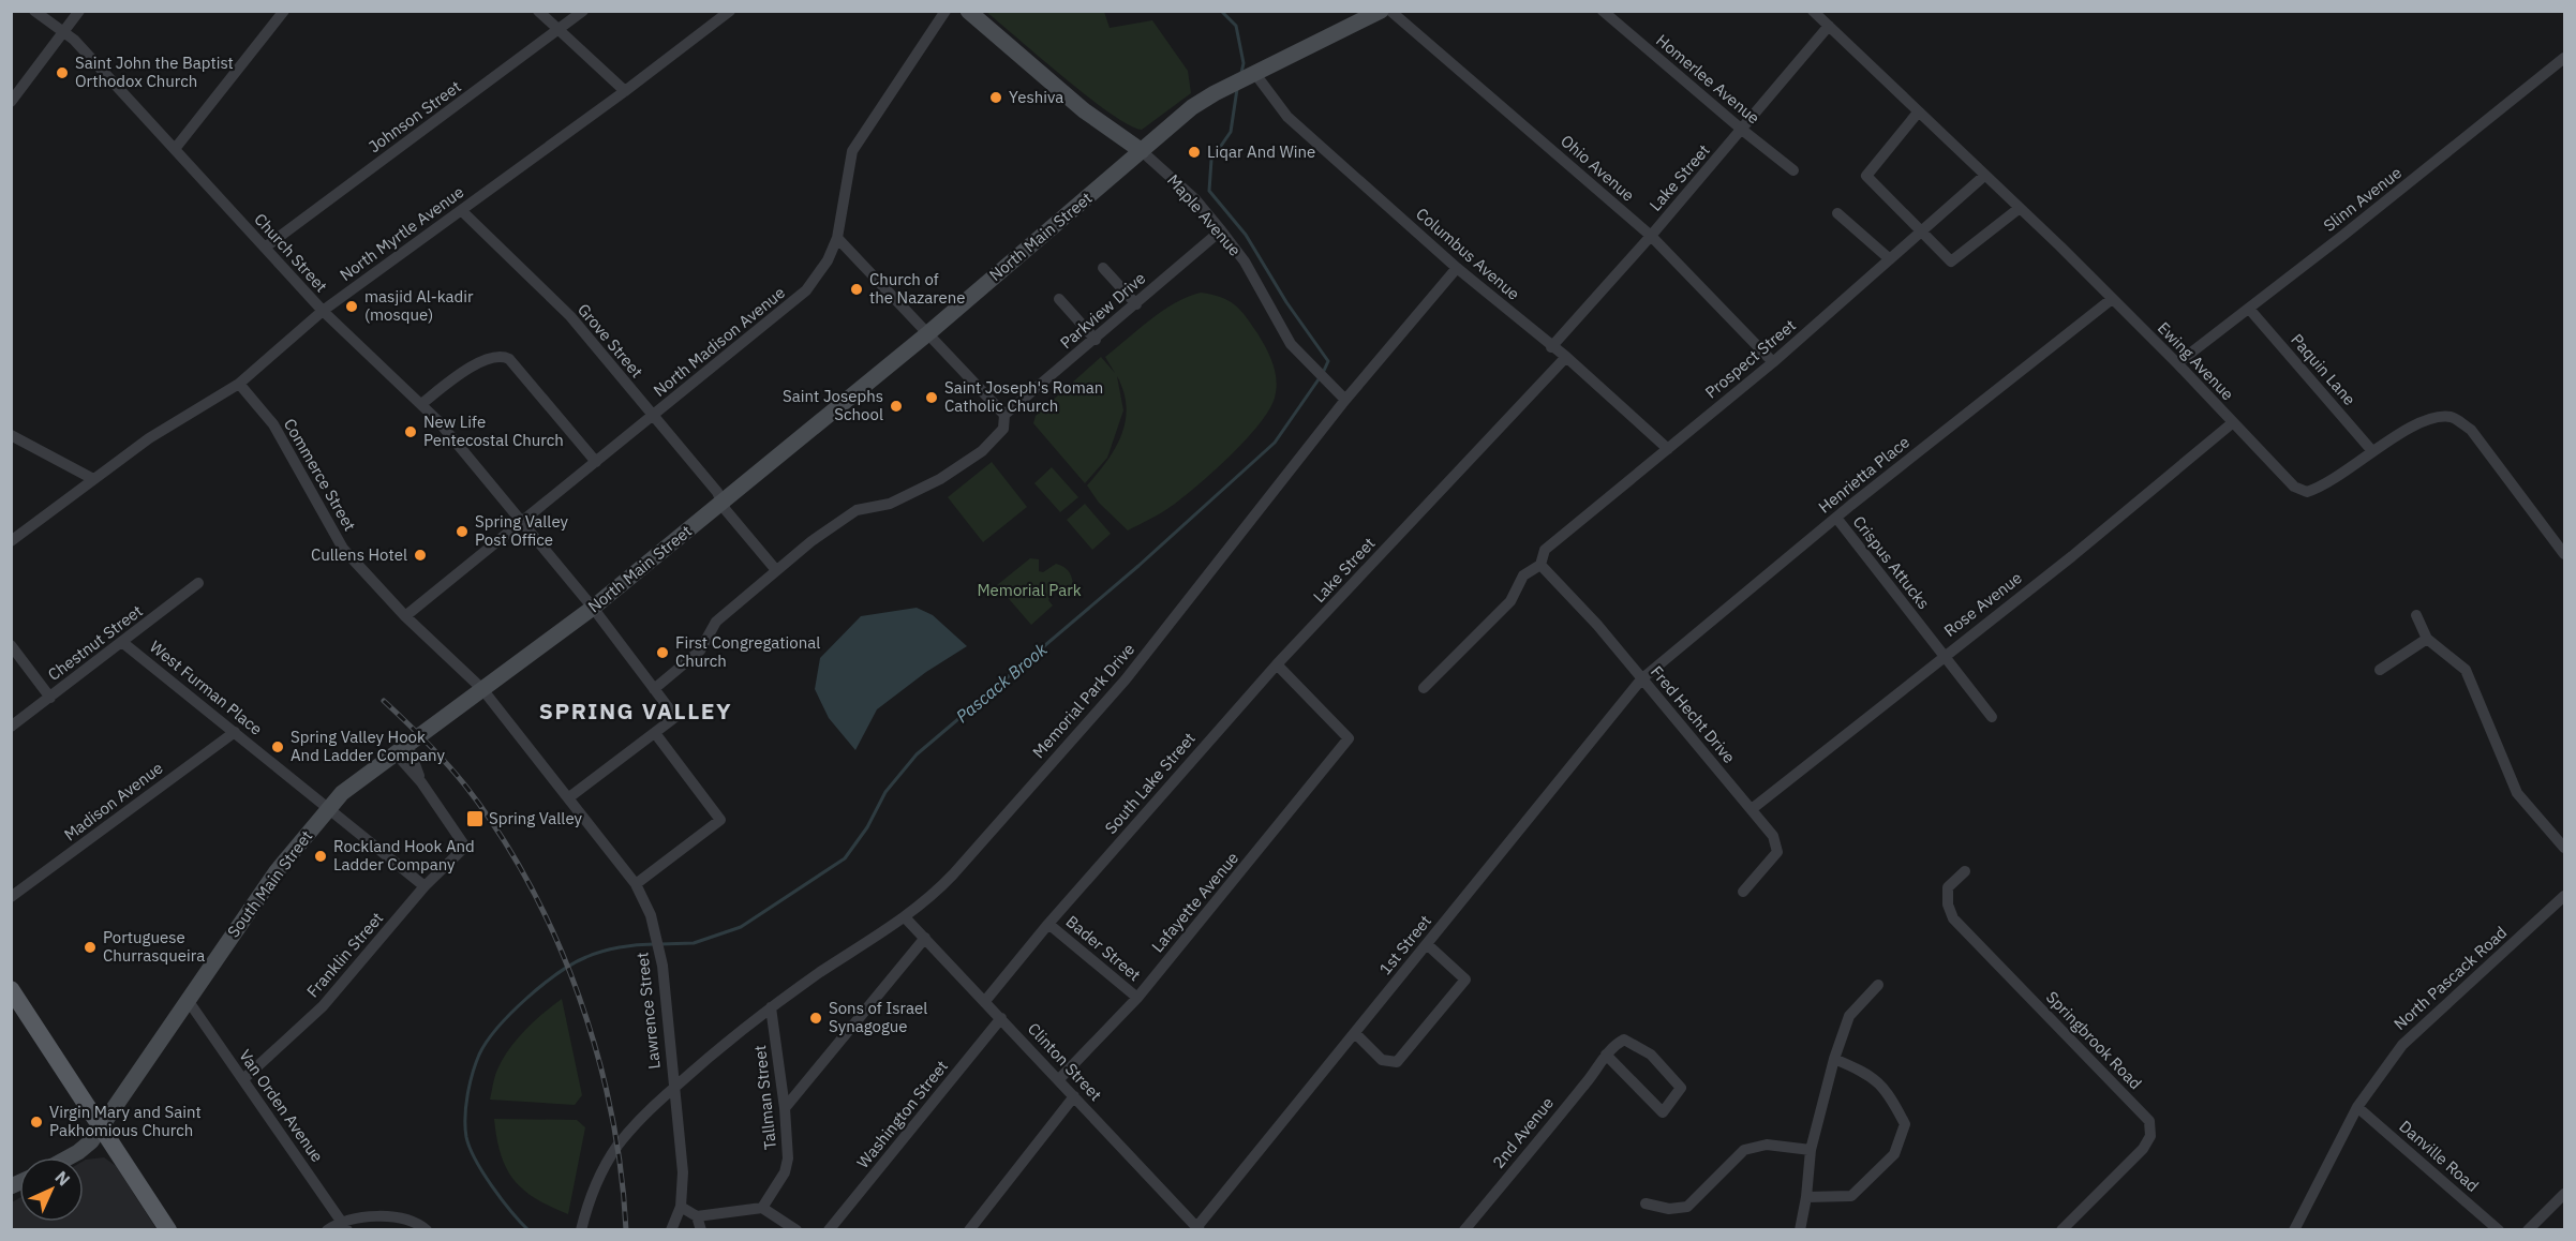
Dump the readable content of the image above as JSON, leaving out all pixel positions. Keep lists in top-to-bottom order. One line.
{"streets":{"main road":["Maple Avenue","North Main Street","South Main Street"],"street":["Homerlee Avenue","Johnson Street","Ohio Avenue","Lake Street","Slinn Avenue","North Myrtle Avenue","Church Street","Columbus Avenue","Parkview Drive","Grove Street","North Madison Avenue","Prospect Street","Ewing Avenue","Paquin Lane","Commerce Street","Henrietta Place","Crispus Attucks","Rose Avenue","Chestnut Street","West Furman Place","Memorial Park Drive","Fred Hecht Drive","South Lake Street","Madison Avenue","Lafayette Avenue","1st Street","Bader Street","Franklin Street","North Pascack Road","Lawrence Street","Springbrook Road","Clinton Street","Tallman Street","Van Orden Avenue","Washington Street","2nd Avenue","Danville Road"]},"crossings":[["Homerlee Avenue","Lake Street"],["Johnson Street","Church Street"],["Ohio Avenue","Lake Street"],["Ohio Avenue","Prospect Street"],["Lake Street","Columbus Avenue"],["Lake Street","Ewing Avenue"],["Lake Street","South Lake Street"],["Lake Street","Lafayette Avenue"],["Slinn Avenue","Ewing Avenue"],["Slinn Avenue","Paquin Lane"],["Maple Avenue","North Main Street"],["Maple Avenue","Parkview Drive"],["Maple Avenue","Memorial Park Drive"],["North Myrtle Avenue","Church Street"],["North Myrtle Avenue","Grove Street"],["North Myrtle Avenue","Commerce Street"],["North Main Street","Church Street"],["North Main Street","Columbus Avenue"],["North Main Street","Grove Street"],["North Main Street","Commerce Street"],["North Main Street","South Main Street"],["North Main Street","Franklin Street"],["North Main Street","Lawrence Street"],["Church Street","North Madison Avenue"],["Columbus Avenue","Prospect Street"],["Columbus Avenue","Memorial Park Drive"],["Grove Street","North Madison Avenue"],["North Madison Avenue","Commerce Street"],["Prospect Street","Ewing Avenue"],["Prospect Street","Fred Hecht Drive"],["Ewing Avenue","Paquin Lane"],["Ewing Avenue","Henrietta Place"],["Ewing Avenue","Rose Avenue"],["Commerce Street","Lawrence Street"],["Henrietta Place","Crispus Attucks"],["Henrietta Place","Fred Hecht Drive"],["Henrietta Place","1st Street"],["Crispus Attucks","Rose Avenue"],["Rose Avenue","Fred Hecht Drive"],["Chestnut Street","West Furman Place"],["West Furman Place","Madison Avenue"],["West Furman Place","South Main Street"],["West Furman Place","Franklin Street"],["Memorial Park Drive","Lawrence Street"],["Memorial Park Drive","Clinton Street"],["Memorial Park Drive","Tallman Street"],["Fred Hecht Drive","1st Street"],["South Lake Street","Lafayette Avenue"],["South Lake Street","Bader Street"],["South Main Street","Franklin Street"],["South Main Street","Van Orden Avenue"],["Lafayette Avenue","Bader Street"],["Lafayette Avenue","Clinton Street"],["1st Street","Clinton Street"],["Franklin Street","Van Orden Avenue"],["North Pascack Road","Danville Road"],["Clinton Street","Washington Street"]],"districts":["SPRING VALLEY"],"water":["Pascack Brook"],"parks":["Memorial Park"],"places":{"other":["Saint John the Baptist Orthodox Church","Yeshiva","Liqar And Wine","Church of the Nazarene","masjid Al-kadir (mosque)","Saint Joseph's Roman Catholic Church","Saint Josephs School","New Life Pentecostal Church","Spring Valley Post Office","Cullens Hotel","First Congregational Church","Spring Valley Hook And Ladder Company","Rockland Hook And Ladder Company","Portuguese Churrasqueira","Sons of Israel Synagogue","Virgin Mary and Saint Pakhomious Church"],"transit":["Spring Valley"]},"north":"top right"}
